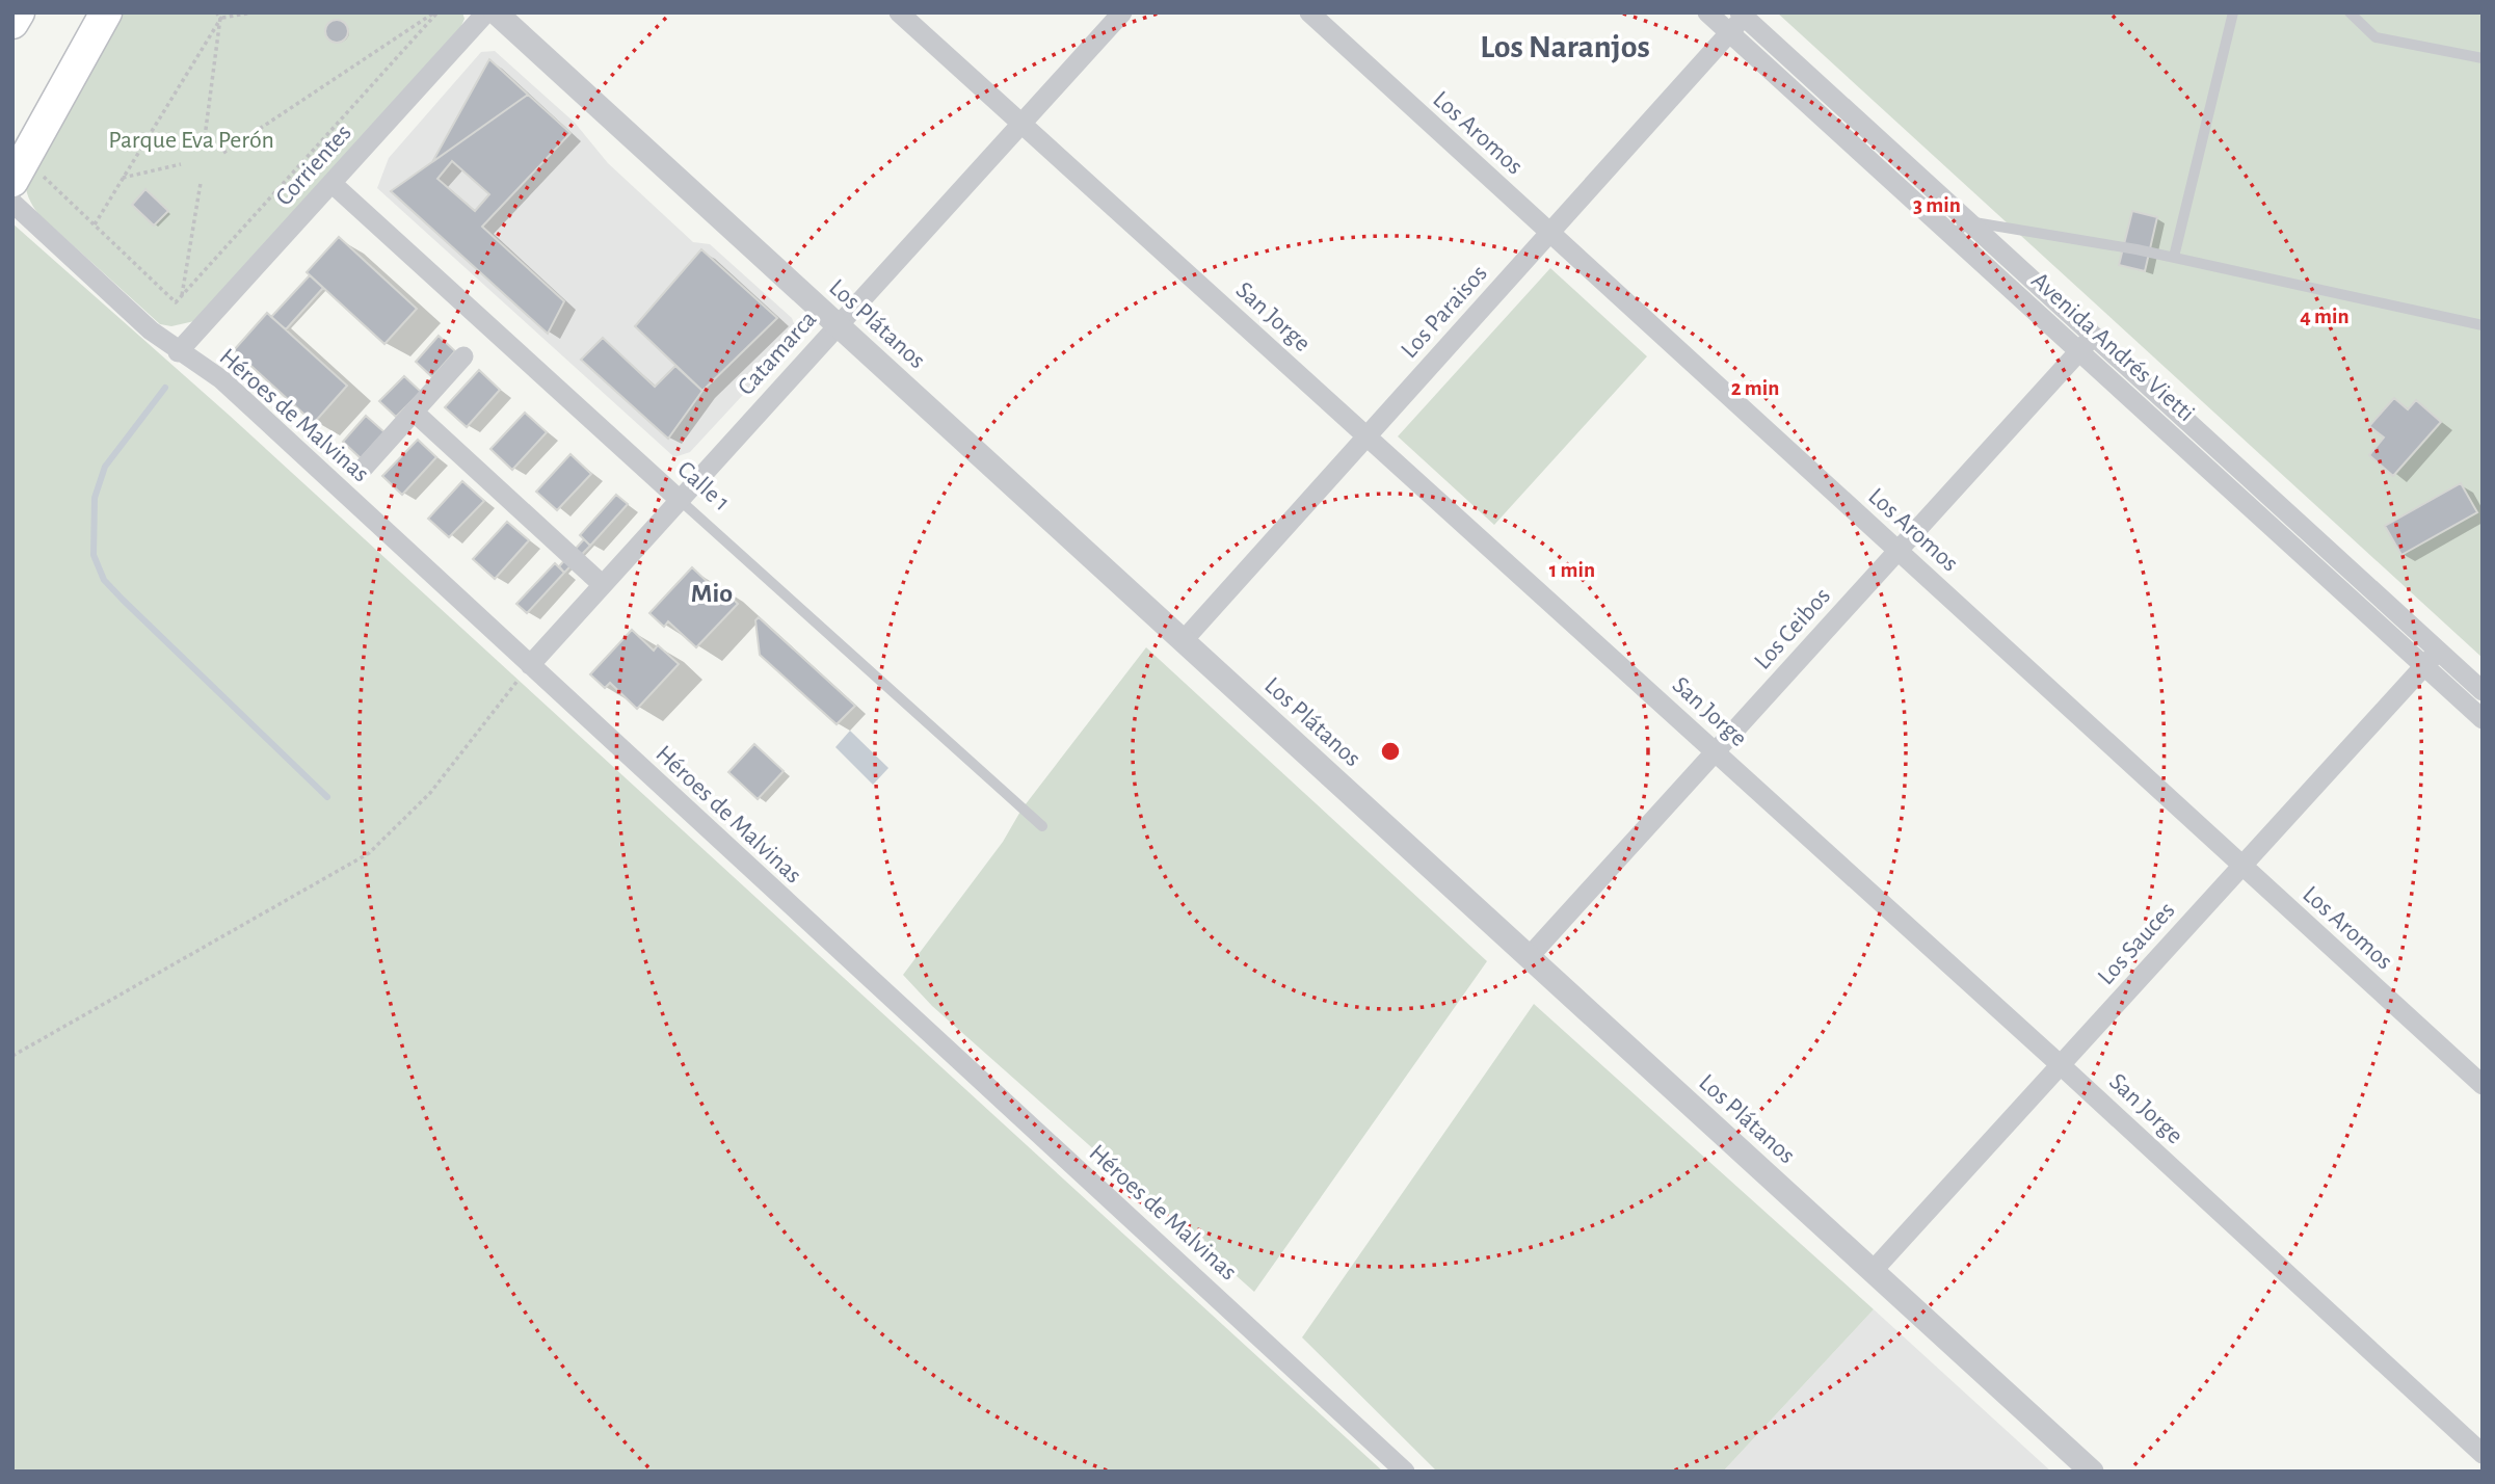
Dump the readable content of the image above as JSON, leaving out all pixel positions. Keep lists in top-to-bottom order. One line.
{"streets":{"street":["Los Aromos","Corrientes","Los Paraisos","San Jorge","Los Plátanos","Avenida Andrés Vietti","Catamarca","Héroes de Malvinas","Calle 1","Los Ceibos","Los Sauces"]},"crossings":[["Los Aromos","Los Paraisos"],["Los Aromos","Los Ceibos"],["Los Aromos","Los Sauces"],["Corrientes","Héroes de Malvinas"],["Corrientes","Calle 1"],["Los Paraisos","San Jorge"],["Los Paraisos","Los Plátanos"],["Los Paraisos","Avenida Andrés Vietti"],["San Jorge","Catamarca"],["San Jorge","Los Ceibos"],["San Jorge","Los Sauces"],["Los Plátanos","Catamarca"],["Los Plátanos","Los Ceibos"],["Los Plátanos","Los Sauces"],["Avenida Andrés Vietti","Los Ceibos"],["Avenida Andrés Vietti","Los Sauces"],["Catamarca","Héroes de Malvinas"],["Catamarca","Calle 1"]],"districts":["Los Naranjos","Mio"],"parks":["Parque Eva Perón"],"rings":["3 min","4 min","2 min","1 min"]}
